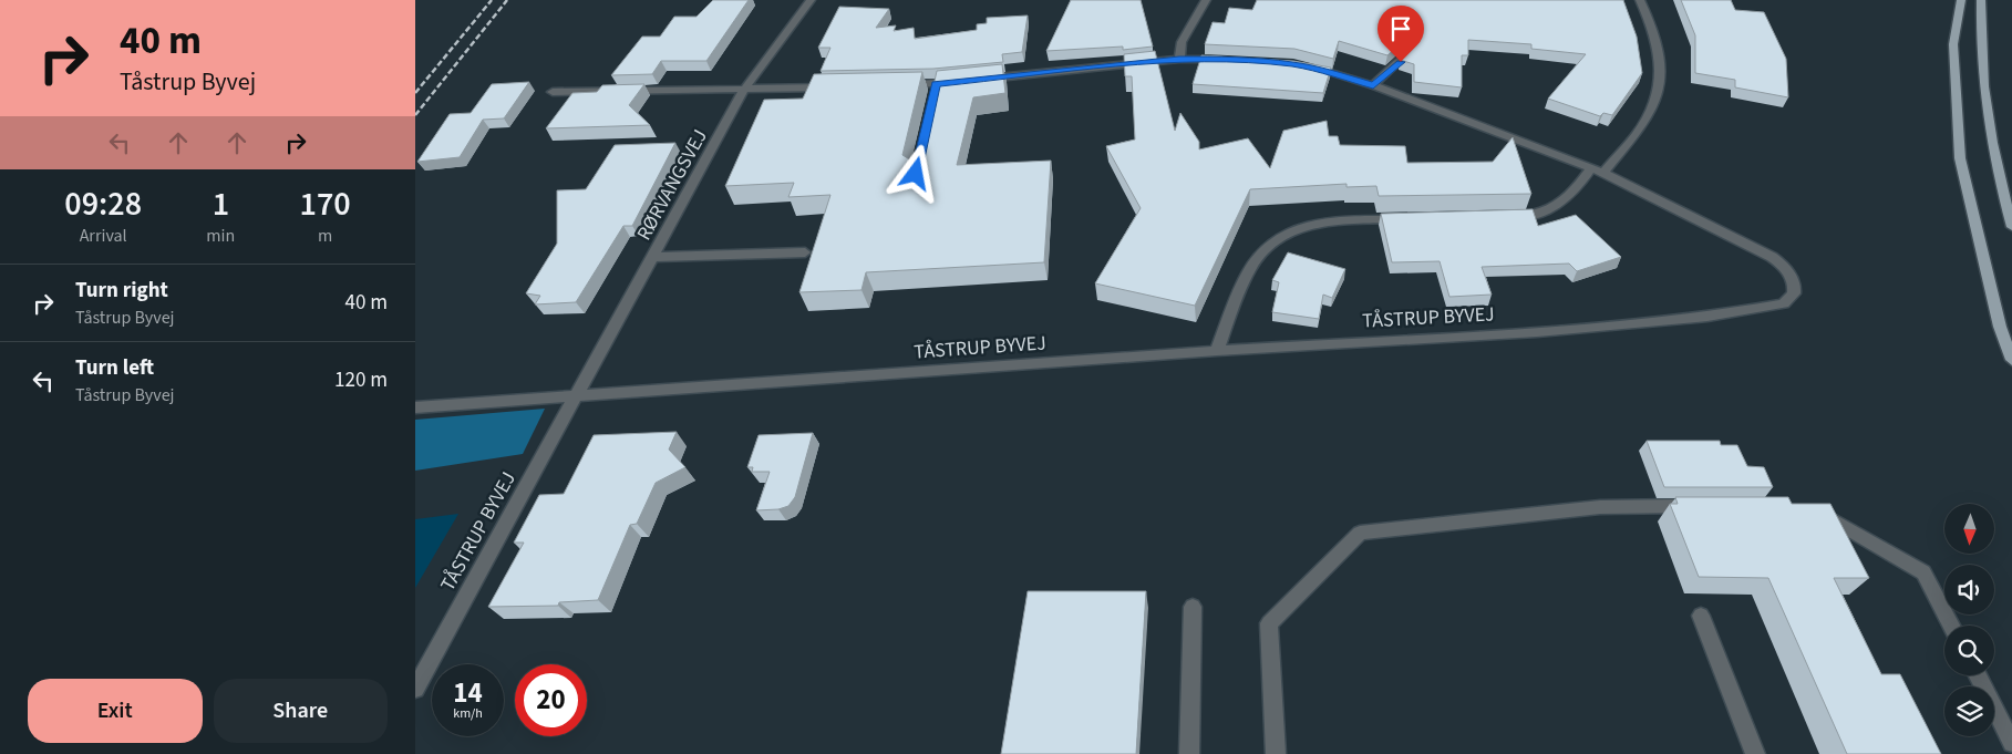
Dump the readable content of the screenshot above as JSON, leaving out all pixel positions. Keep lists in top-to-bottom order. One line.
{"streets":{"street":["RØRVANGSVEJ","TÅSTRUP BYVEJ"]},"crossings":[["RØRVANGSVEJ","TÅSTRUP BYVEJ"]],"north":"bottom","page":{"turn":["40 m","Tåstrup Byvej"],"eta":["09:28","Arrival","1","min","170","m"],"list":[{"name":"Turn right","note":"Tåstrup Byvej","value":"40 m"},{"name":"Turn left","note":"Tåstrup Byvej","value":"120 m"}],"speed":"14 km/h","limit":"20","buttons":["Exit","Share"]}}
